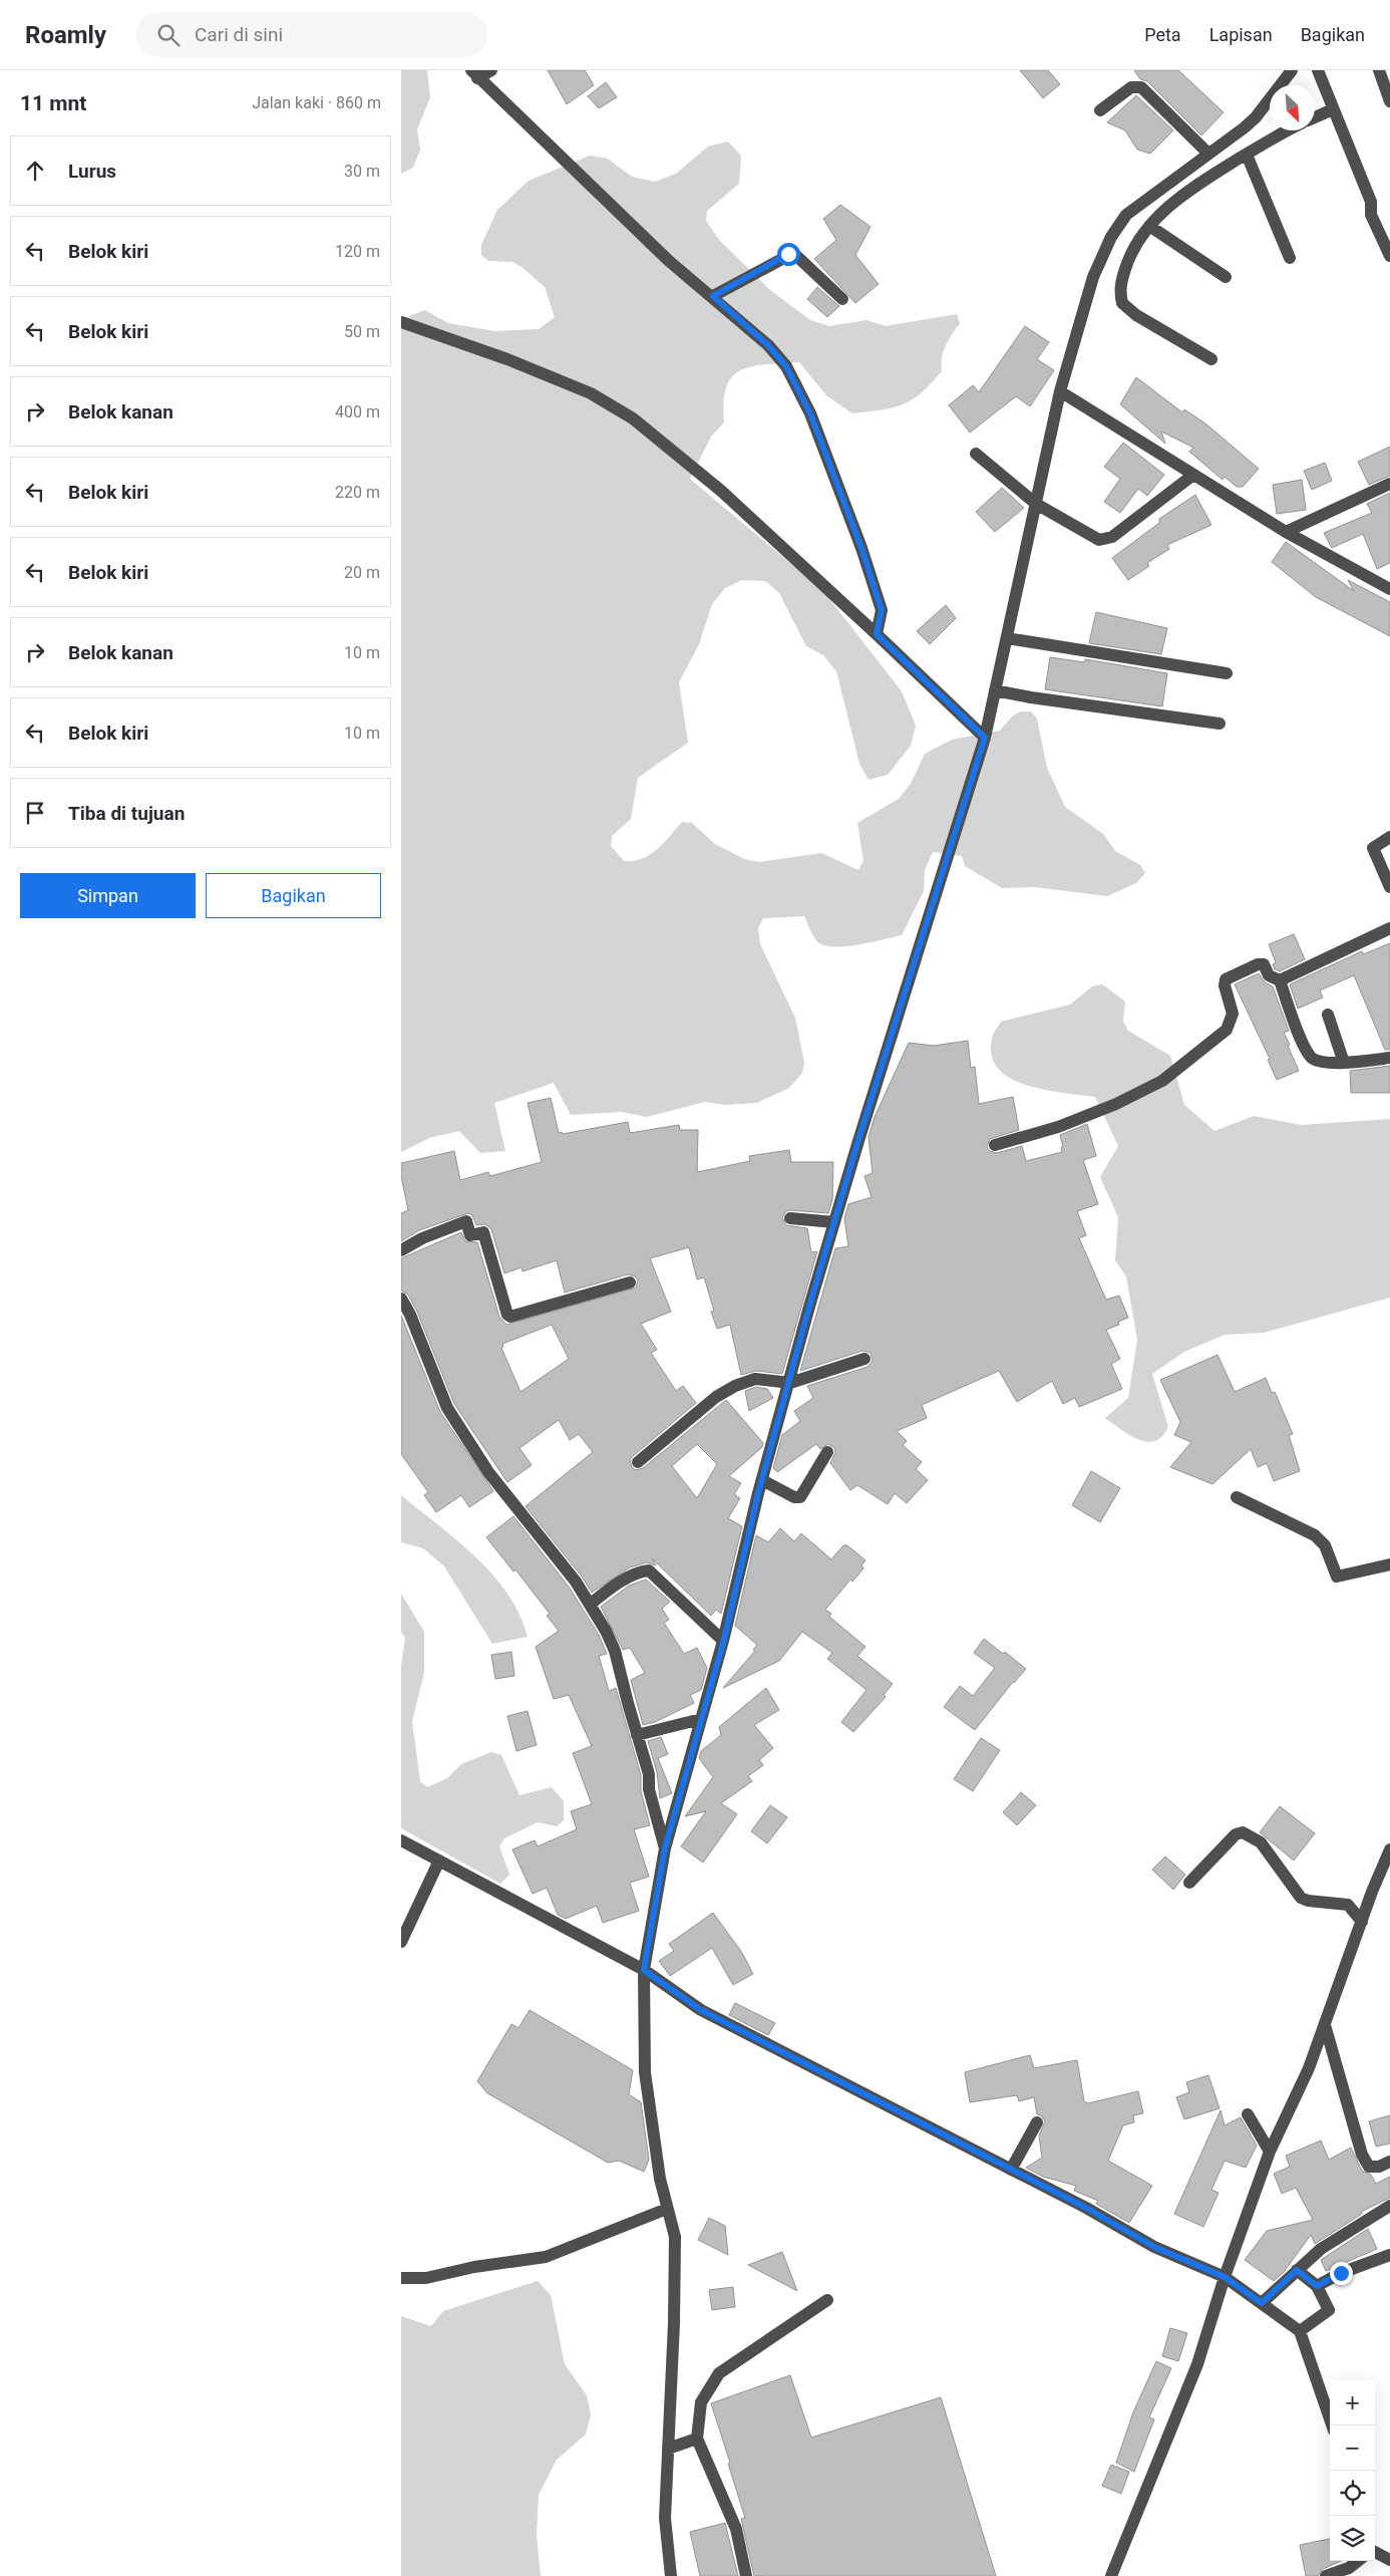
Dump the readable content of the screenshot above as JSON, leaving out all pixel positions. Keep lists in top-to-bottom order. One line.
{"north":"bottom right","page":{"header":"Roamly","search":"Cari di sini","nav":["Peta","Lapisan","Bagikan"],"heading":["11 mnt","Jalan kaki · 860 m"],"list":[["Lurus","30 m"],["Belok kiri","120 m"],["Belok kiri","50 m"],["Belok kanan","400 m"],["Belok kiri","220 m"],["Belok kiri","20 m"],["Belok kanan","10 m"],["Belok kiri","10 m"],"Tiba di tujuan"],"buttons":["Simpan","Bagikan"],"map_buttons":["+","−"]}}
